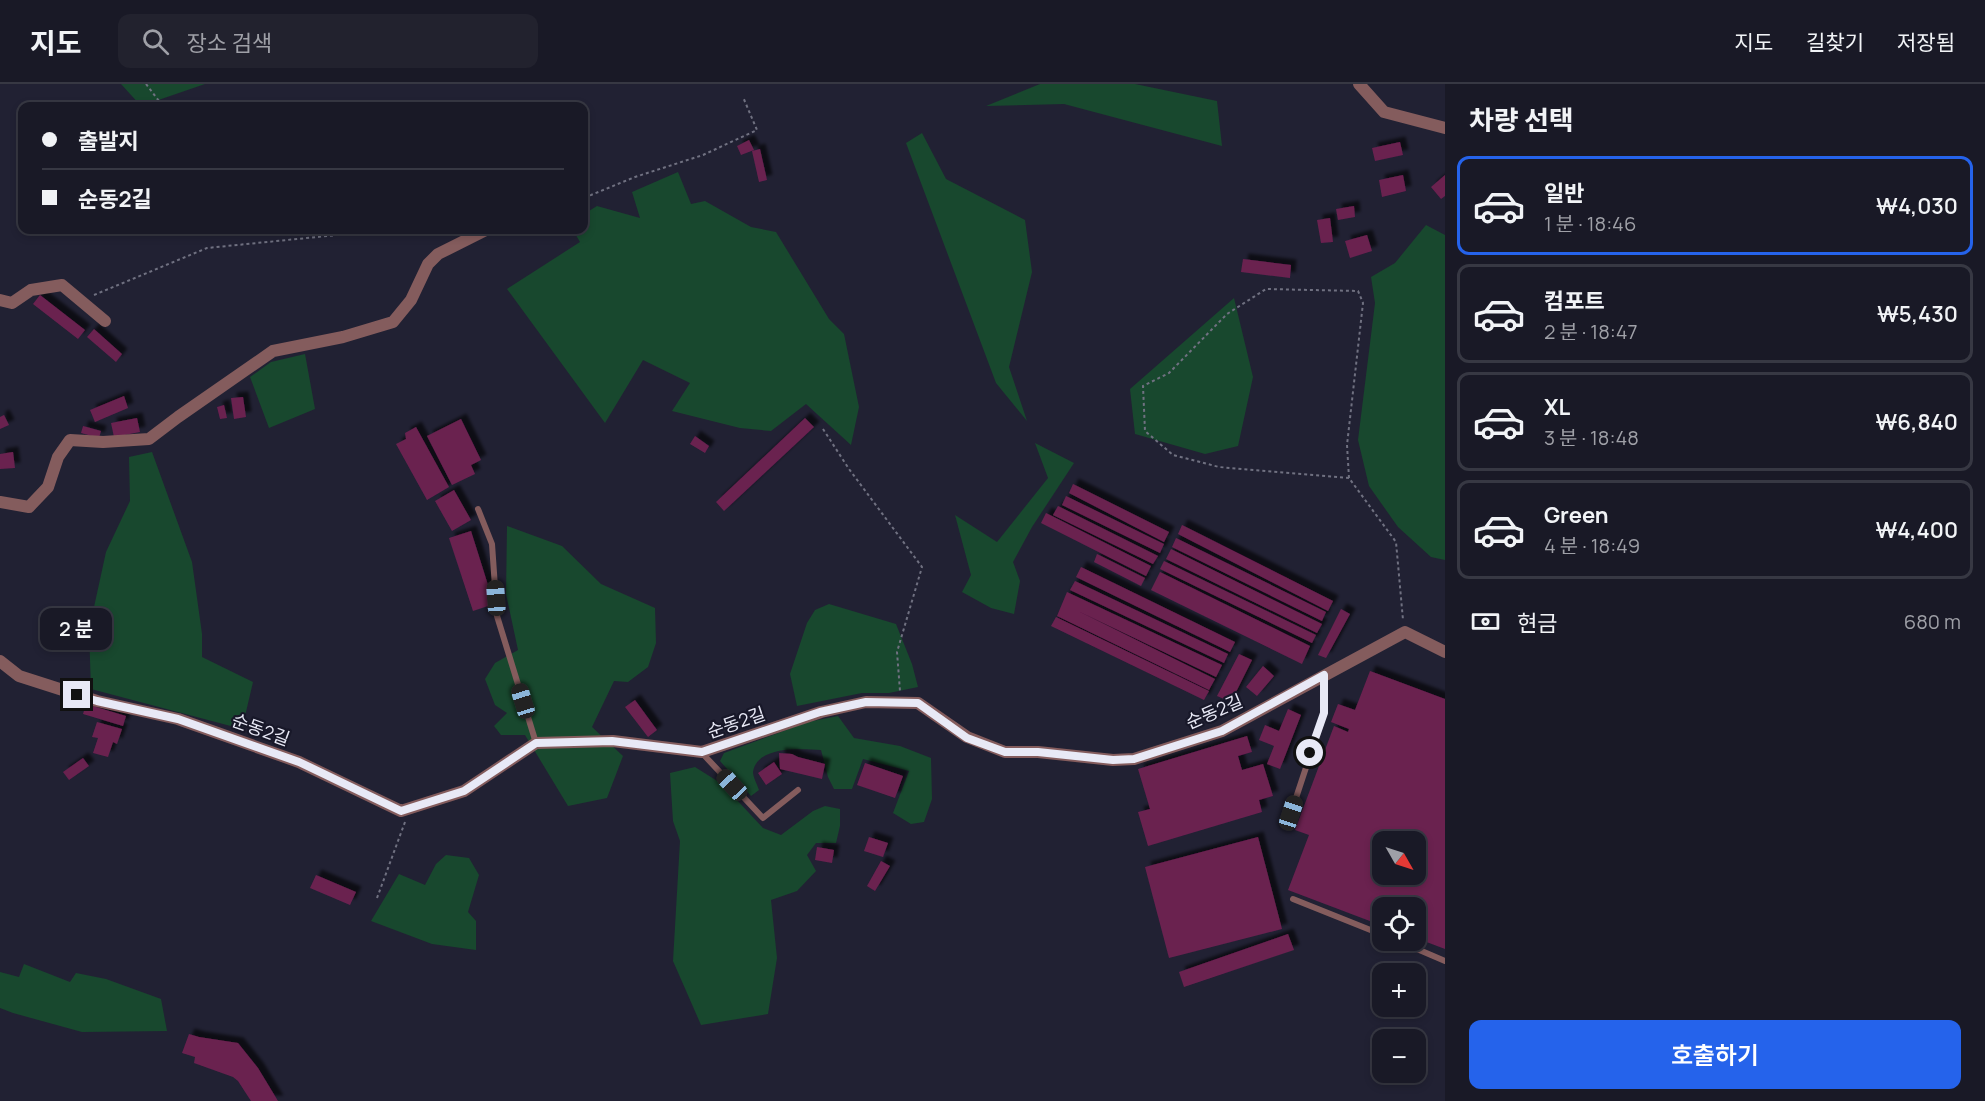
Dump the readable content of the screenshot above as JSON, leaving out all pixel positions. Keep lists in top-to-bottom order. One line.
{"streets":{"street":["순동2길"]},"north":"bottom right","page":{"header":"지도","search":"장소 검색","nav":["지도","길찾기","저장됨"],"heading":"차량 선택","banner":["출발지","순동2길"],"list":[{"name":"일반","note":"1 분 · 18:46","value":"₩4,030"},{"name":"컴포트","note":"2 분 · 18:47","value":"₩5,430"},{"name":"XL","note":"3 분 · 18:48","value":"₩6,840"},{"name":"Green","note":"4 분 · 18:49","value":"₩4,400"}],"pay":["현금","680 m"],"bubble":"2 분","map_buttons":["+","−"],"buttons":"호출하기"}}
